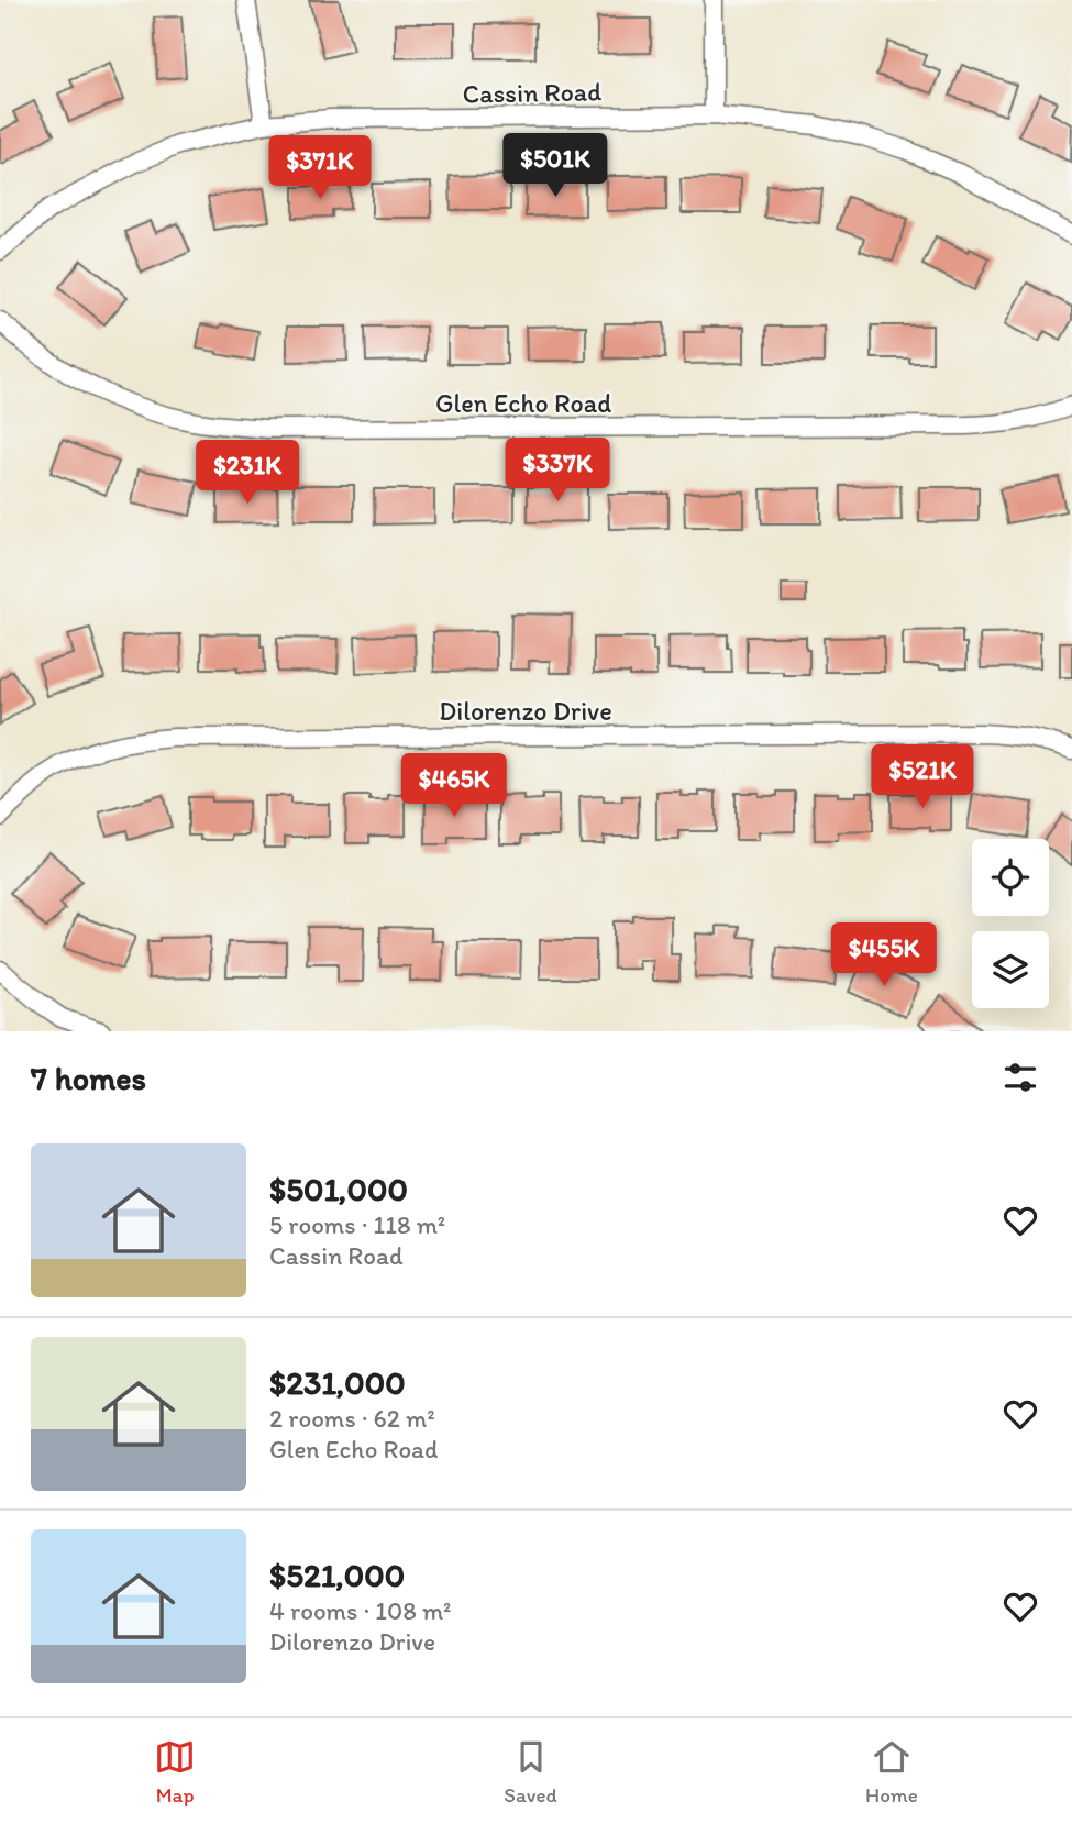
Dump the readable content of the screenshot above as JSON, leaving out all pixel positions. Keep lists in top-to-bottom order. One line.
{"streets":{"street":["Cassin Road","Glen Echo Road","Dilorenzo Drive"]},"page":{"price":["$501K","$371K","$337K","$231K","$521K","$465K","$455K"],"heading":"7 homes","list":[{"name":"$501,000","note":"5 rooms · 118 m² · Cassin Road"},{"name":"$231,000","note":"2 rooms · 62 m² · Glen Echo Road"},{"name":"$521,000","note":"4 rooms · 108 m² · Dilorenzo Drive"}],"tabs":["Map","Saved","Home"]}}
